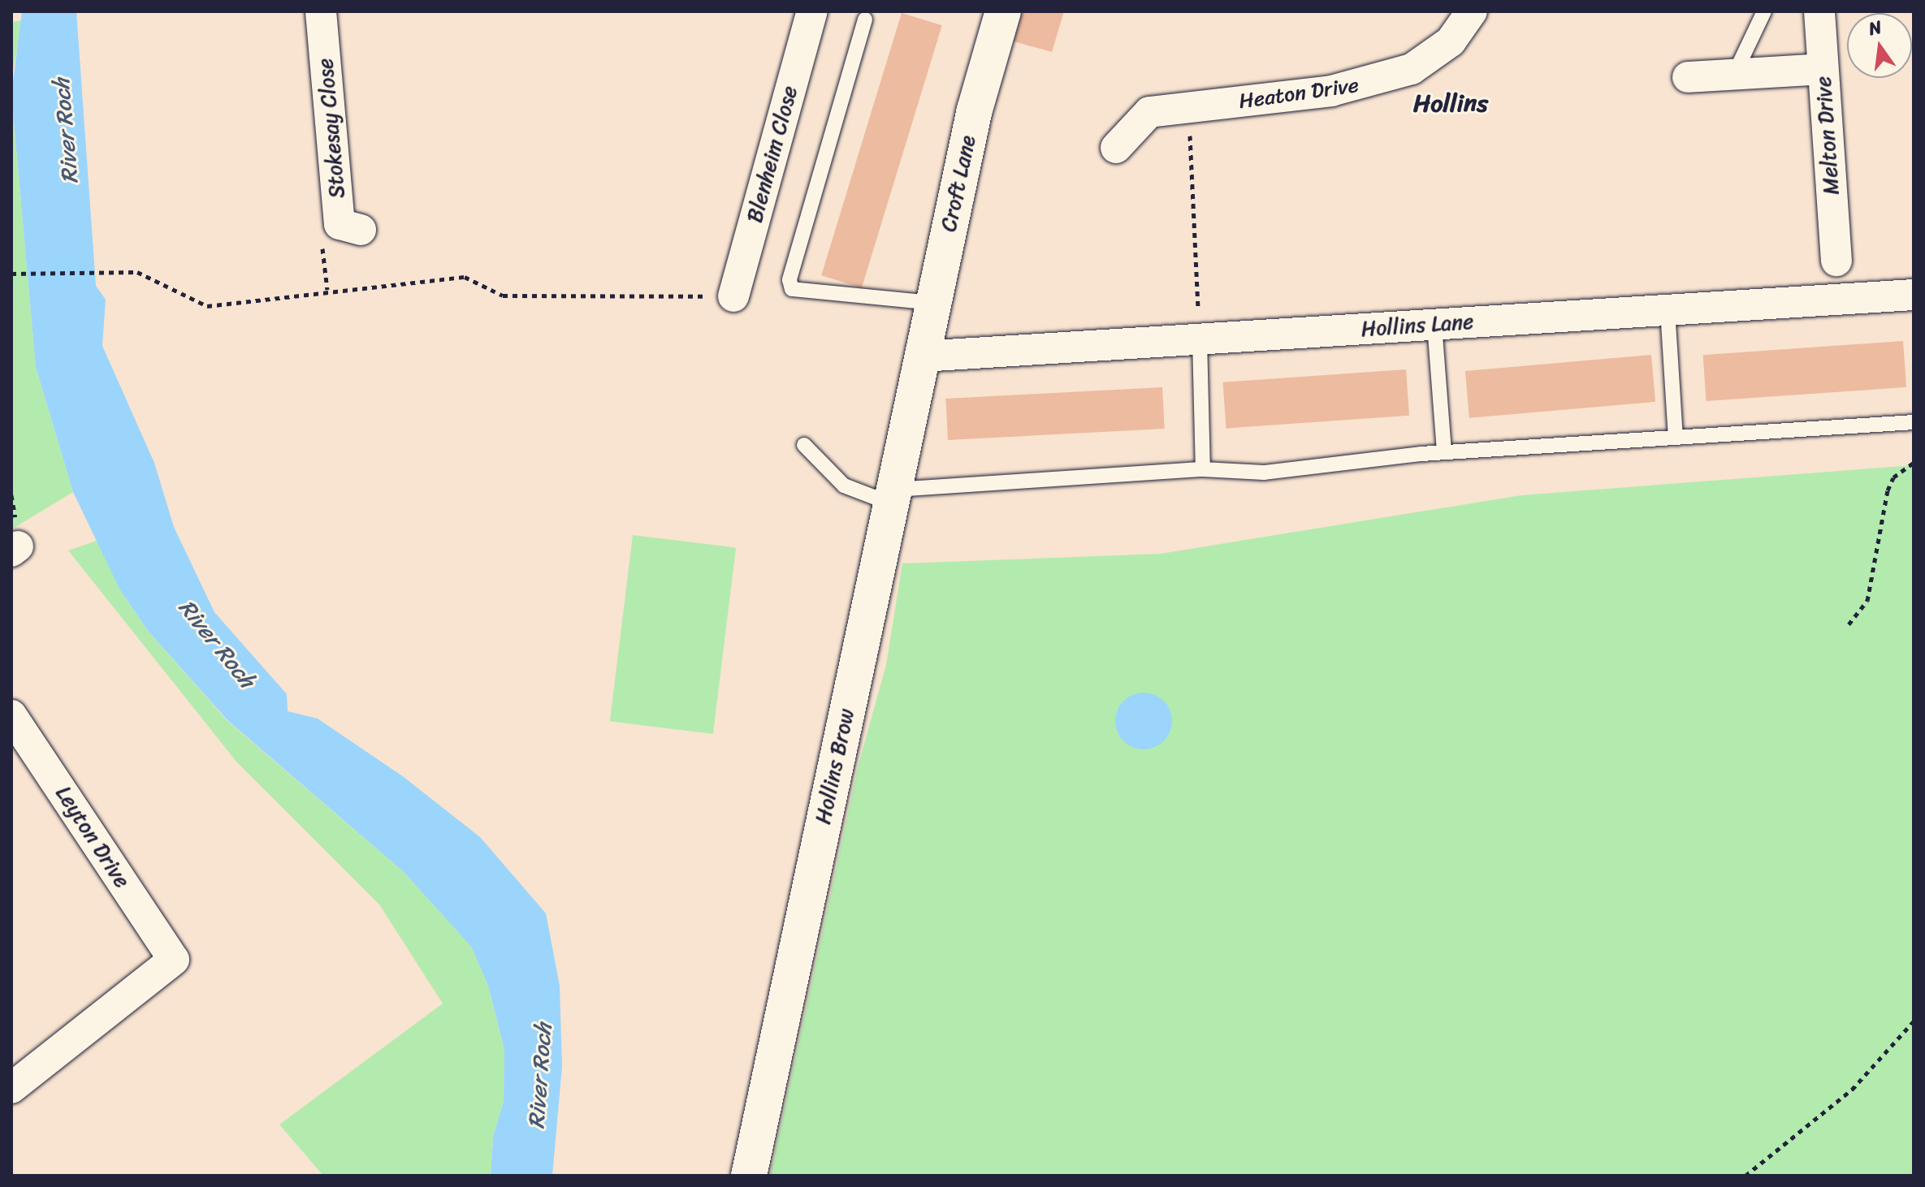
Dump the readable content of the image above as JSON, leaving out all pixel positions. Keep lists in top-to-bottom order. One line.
{"streets":{"street":["Heaton Drive","Stokesay Close","Melton Drive","Blenheim Close","Croft Lane","Hollins Lane","Hollins Brow","Leyton Drive"]},"crossings":[["Croft Lane","Hollins Lane"],["Croft Lane","Hollins Brow"],["Hollins Lane","Hollins Brow"]],"districts":["Hollins"],"water":["River Roch"],"north":"top"}
